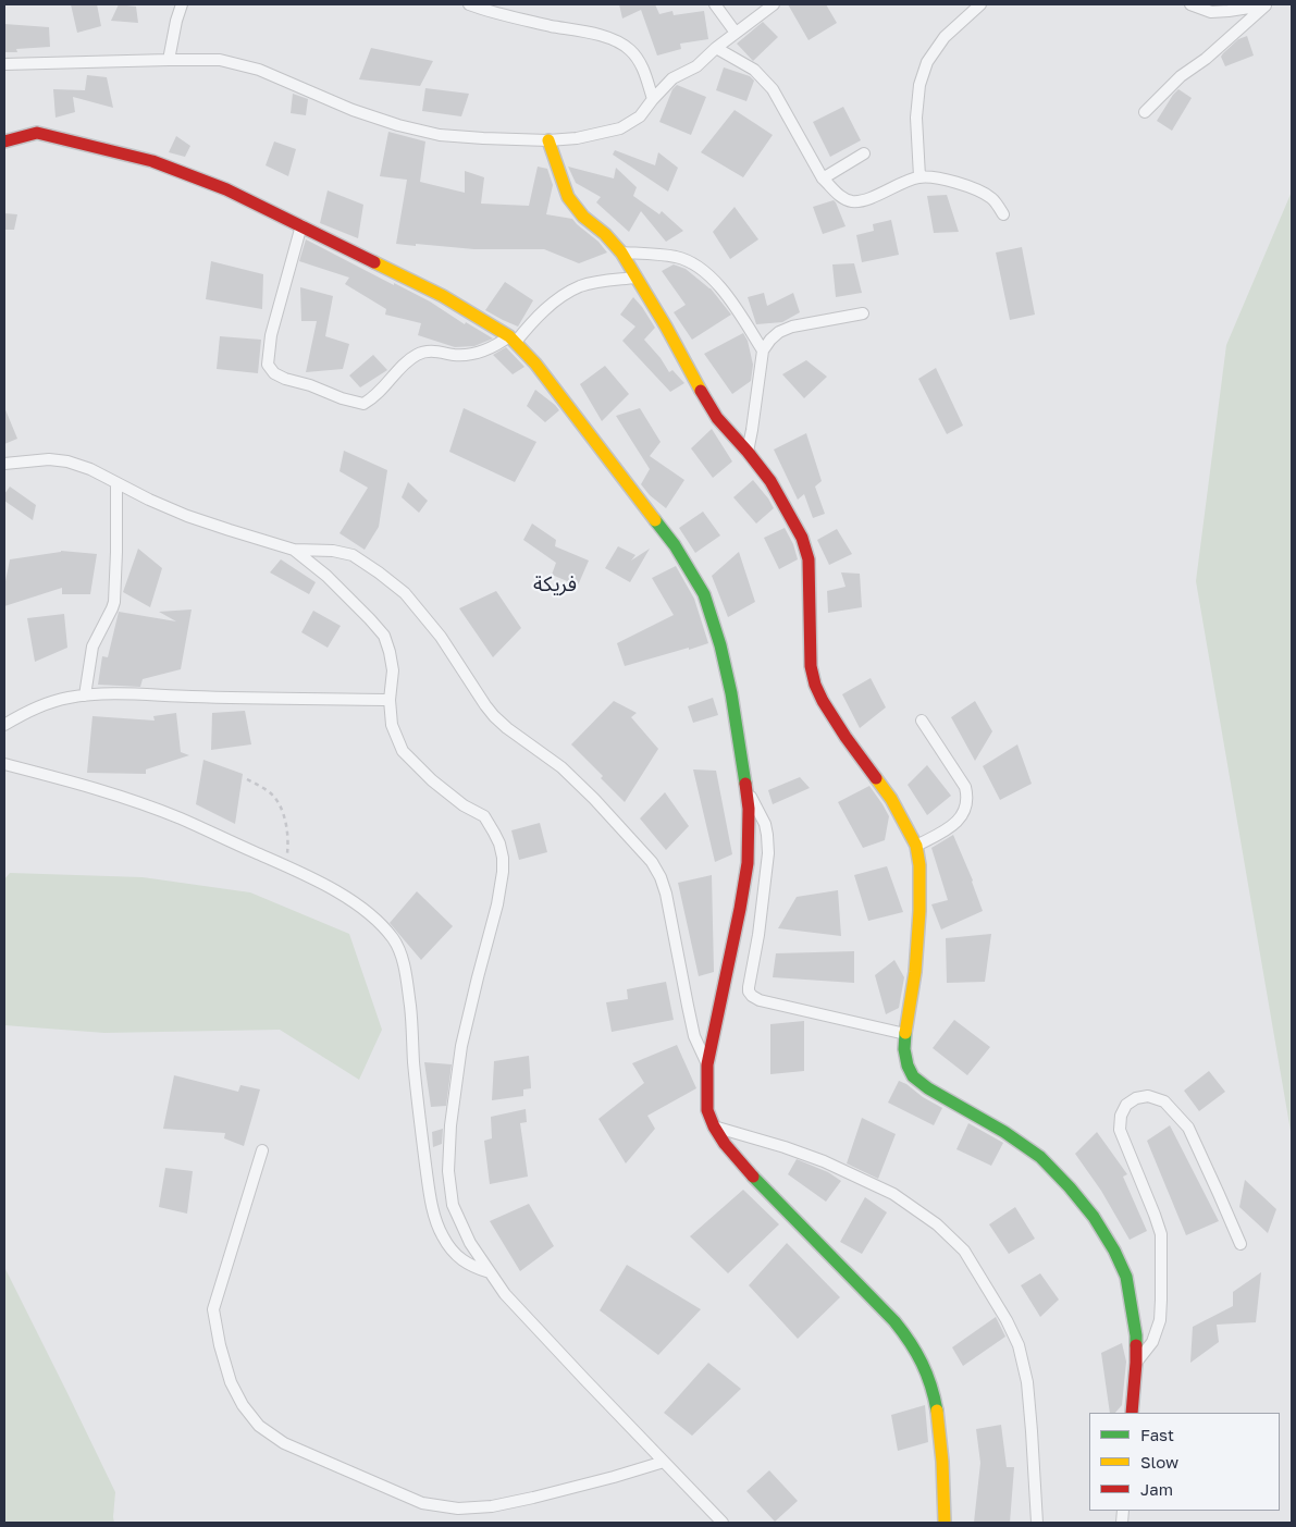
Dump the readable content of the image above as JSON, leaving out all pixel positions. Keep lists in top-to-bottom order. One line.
{"districts":["فريكة"],"legend":["Fast","Slow","Jam"]}
